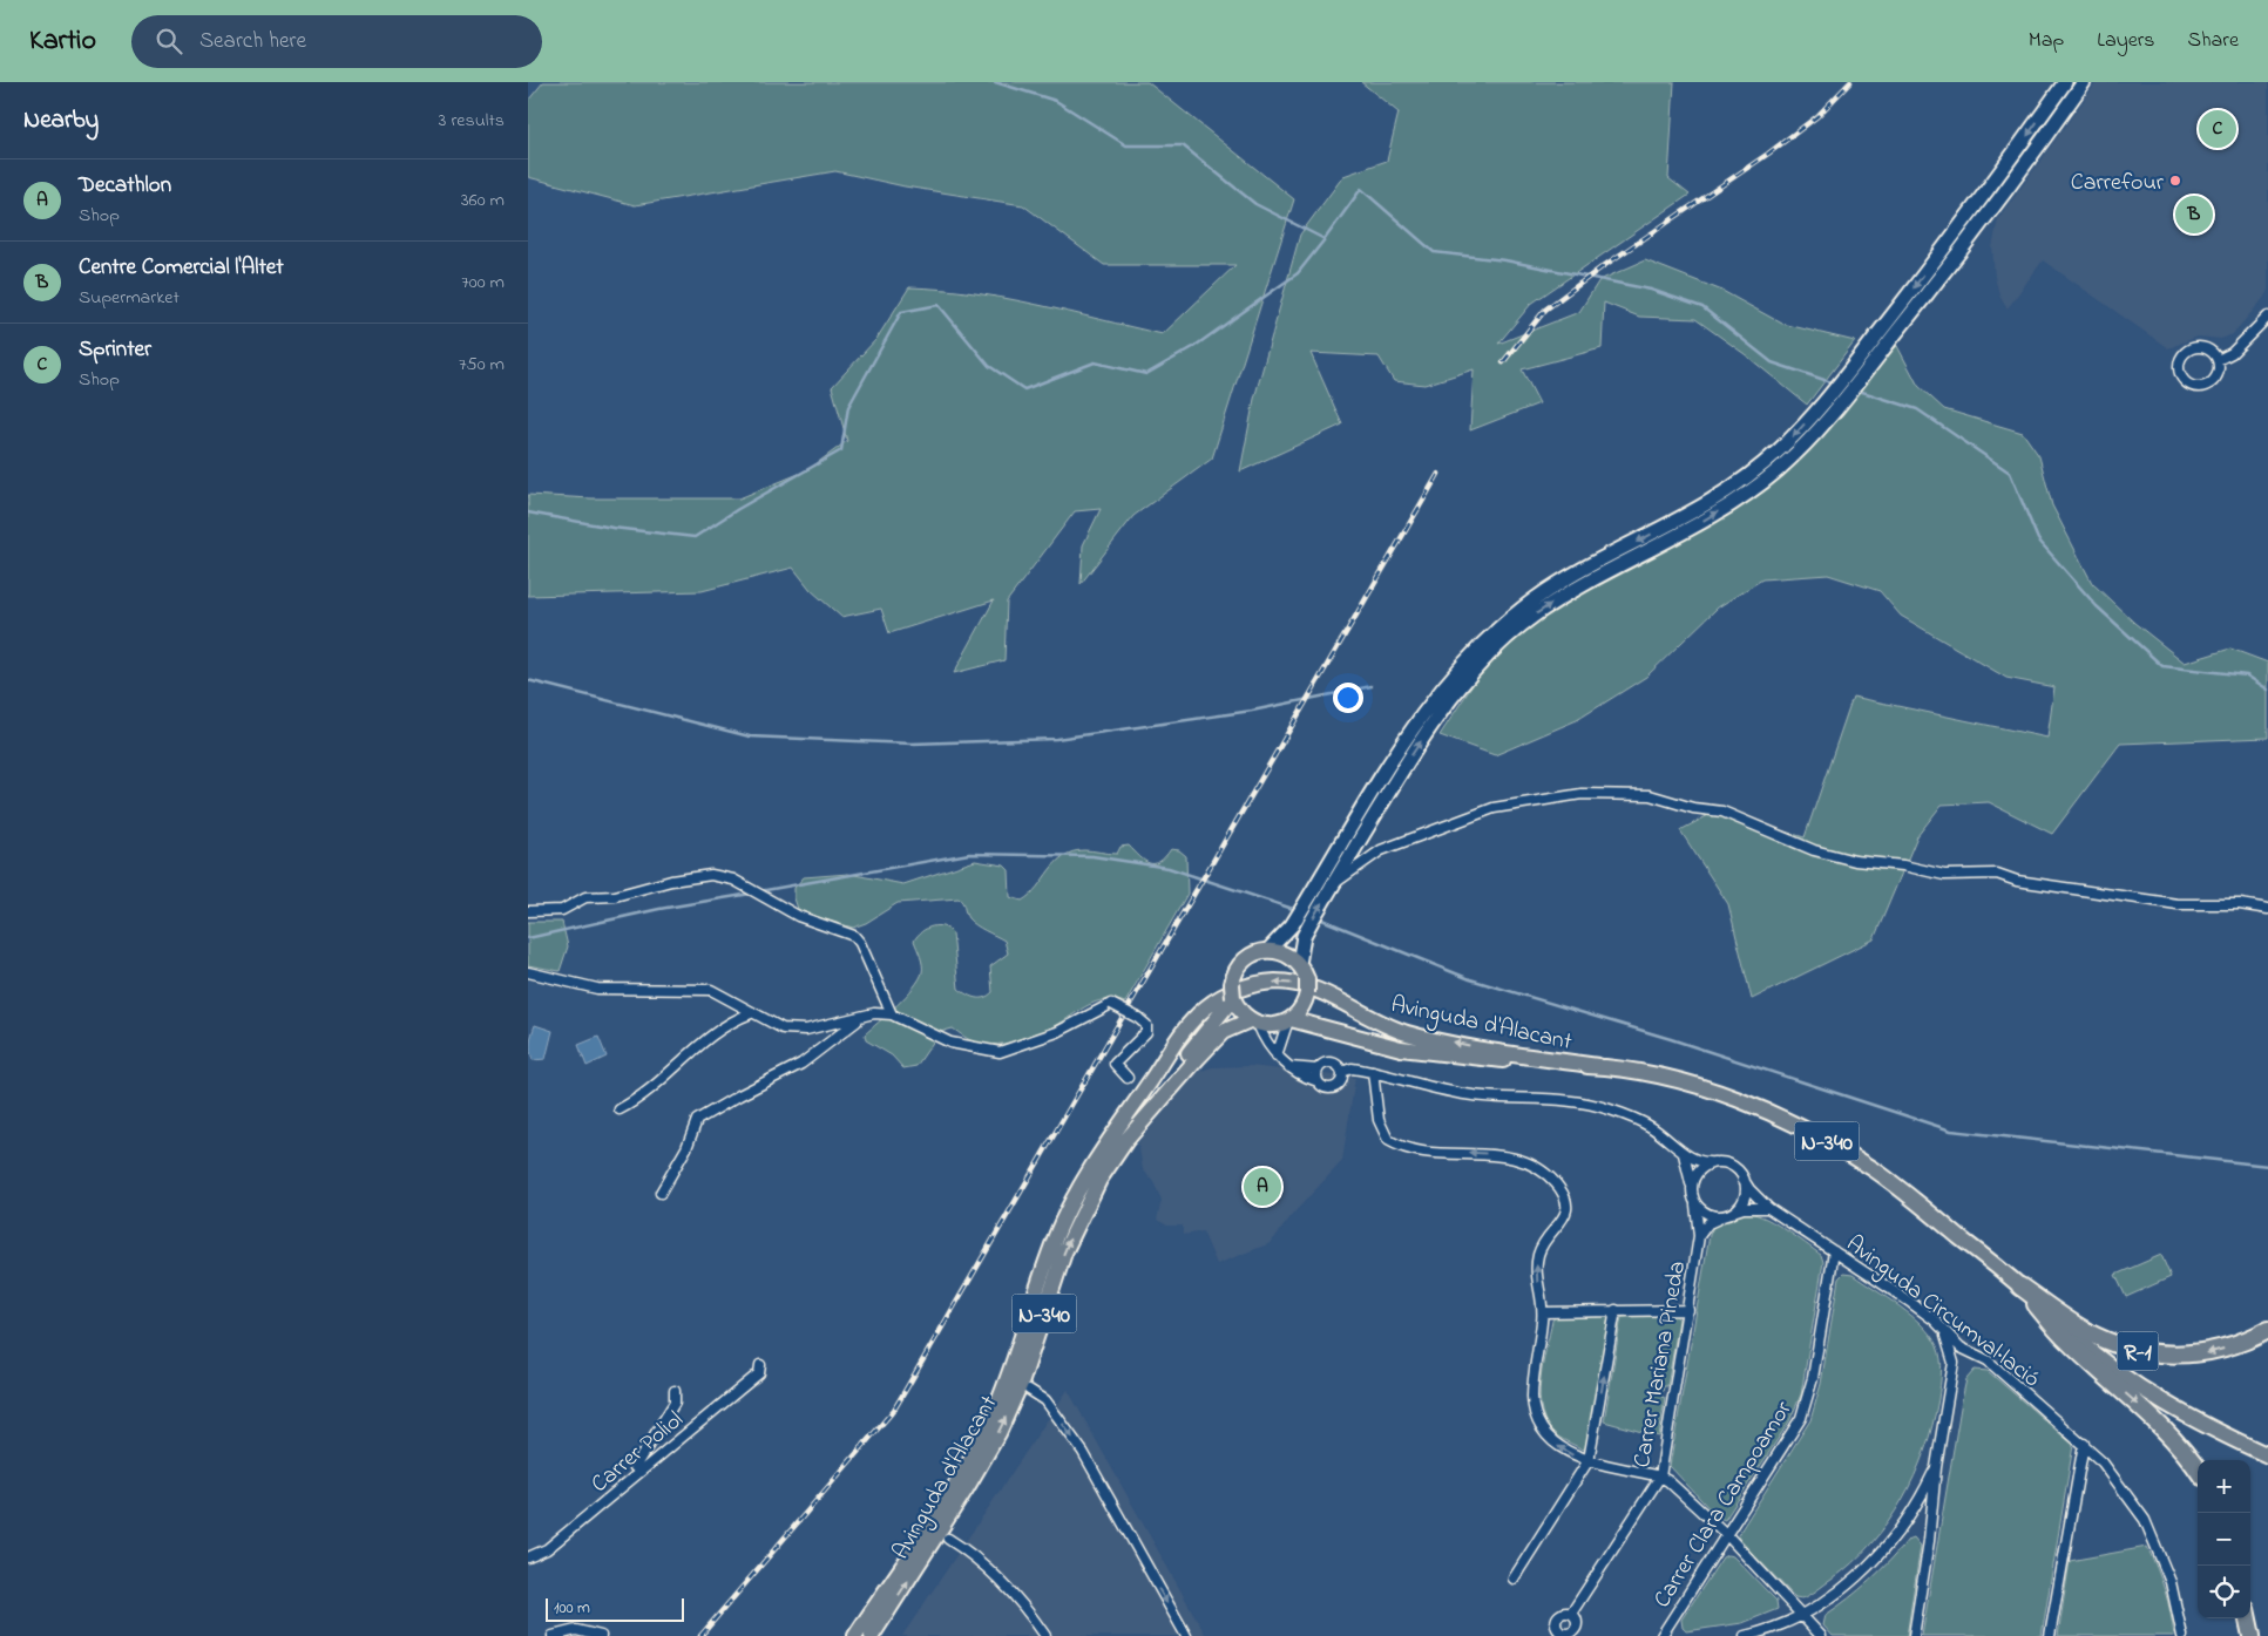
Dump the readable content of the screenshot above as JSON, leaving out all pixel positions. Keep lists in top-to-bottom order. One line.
{"streets":{"highway":["R-1"],"main road":["Avinguda d'Alacant","N-340"],"street":["Avinguda Circumval·lació","Carrer Mariana Pineda","Carrer Poliol","Carrer Clara Campoamor"]},"crossings":[["Avinguda d'Alacant","N-340"],["N-340","R-1"],["Avinguda Circumval·lació","Carrer Mariana Pineda"],["Avinguda Circumval·lació","Carrer Clara Campoamor"]],"places":["Carrefour"],"scale_bar":"100 m","page":{"header":"Kartio","search":"Search here","nav":["Map","Layers","Share"],"heading":["Nearby","3 results"],"pins":["C","B","A"],"list":[{"mark":"A","name":"Decathlon","note":"Shop","value":"360 m"},{"mark":"B","name":"Centre Comercial l'Altet","note":"Supermarket","value":"700 m"},{"mark":"C","name":"Sprinter","note":"Shop","value":"750 m"}],"map_buttons":["+","−"],"scale":"100 m"}}
